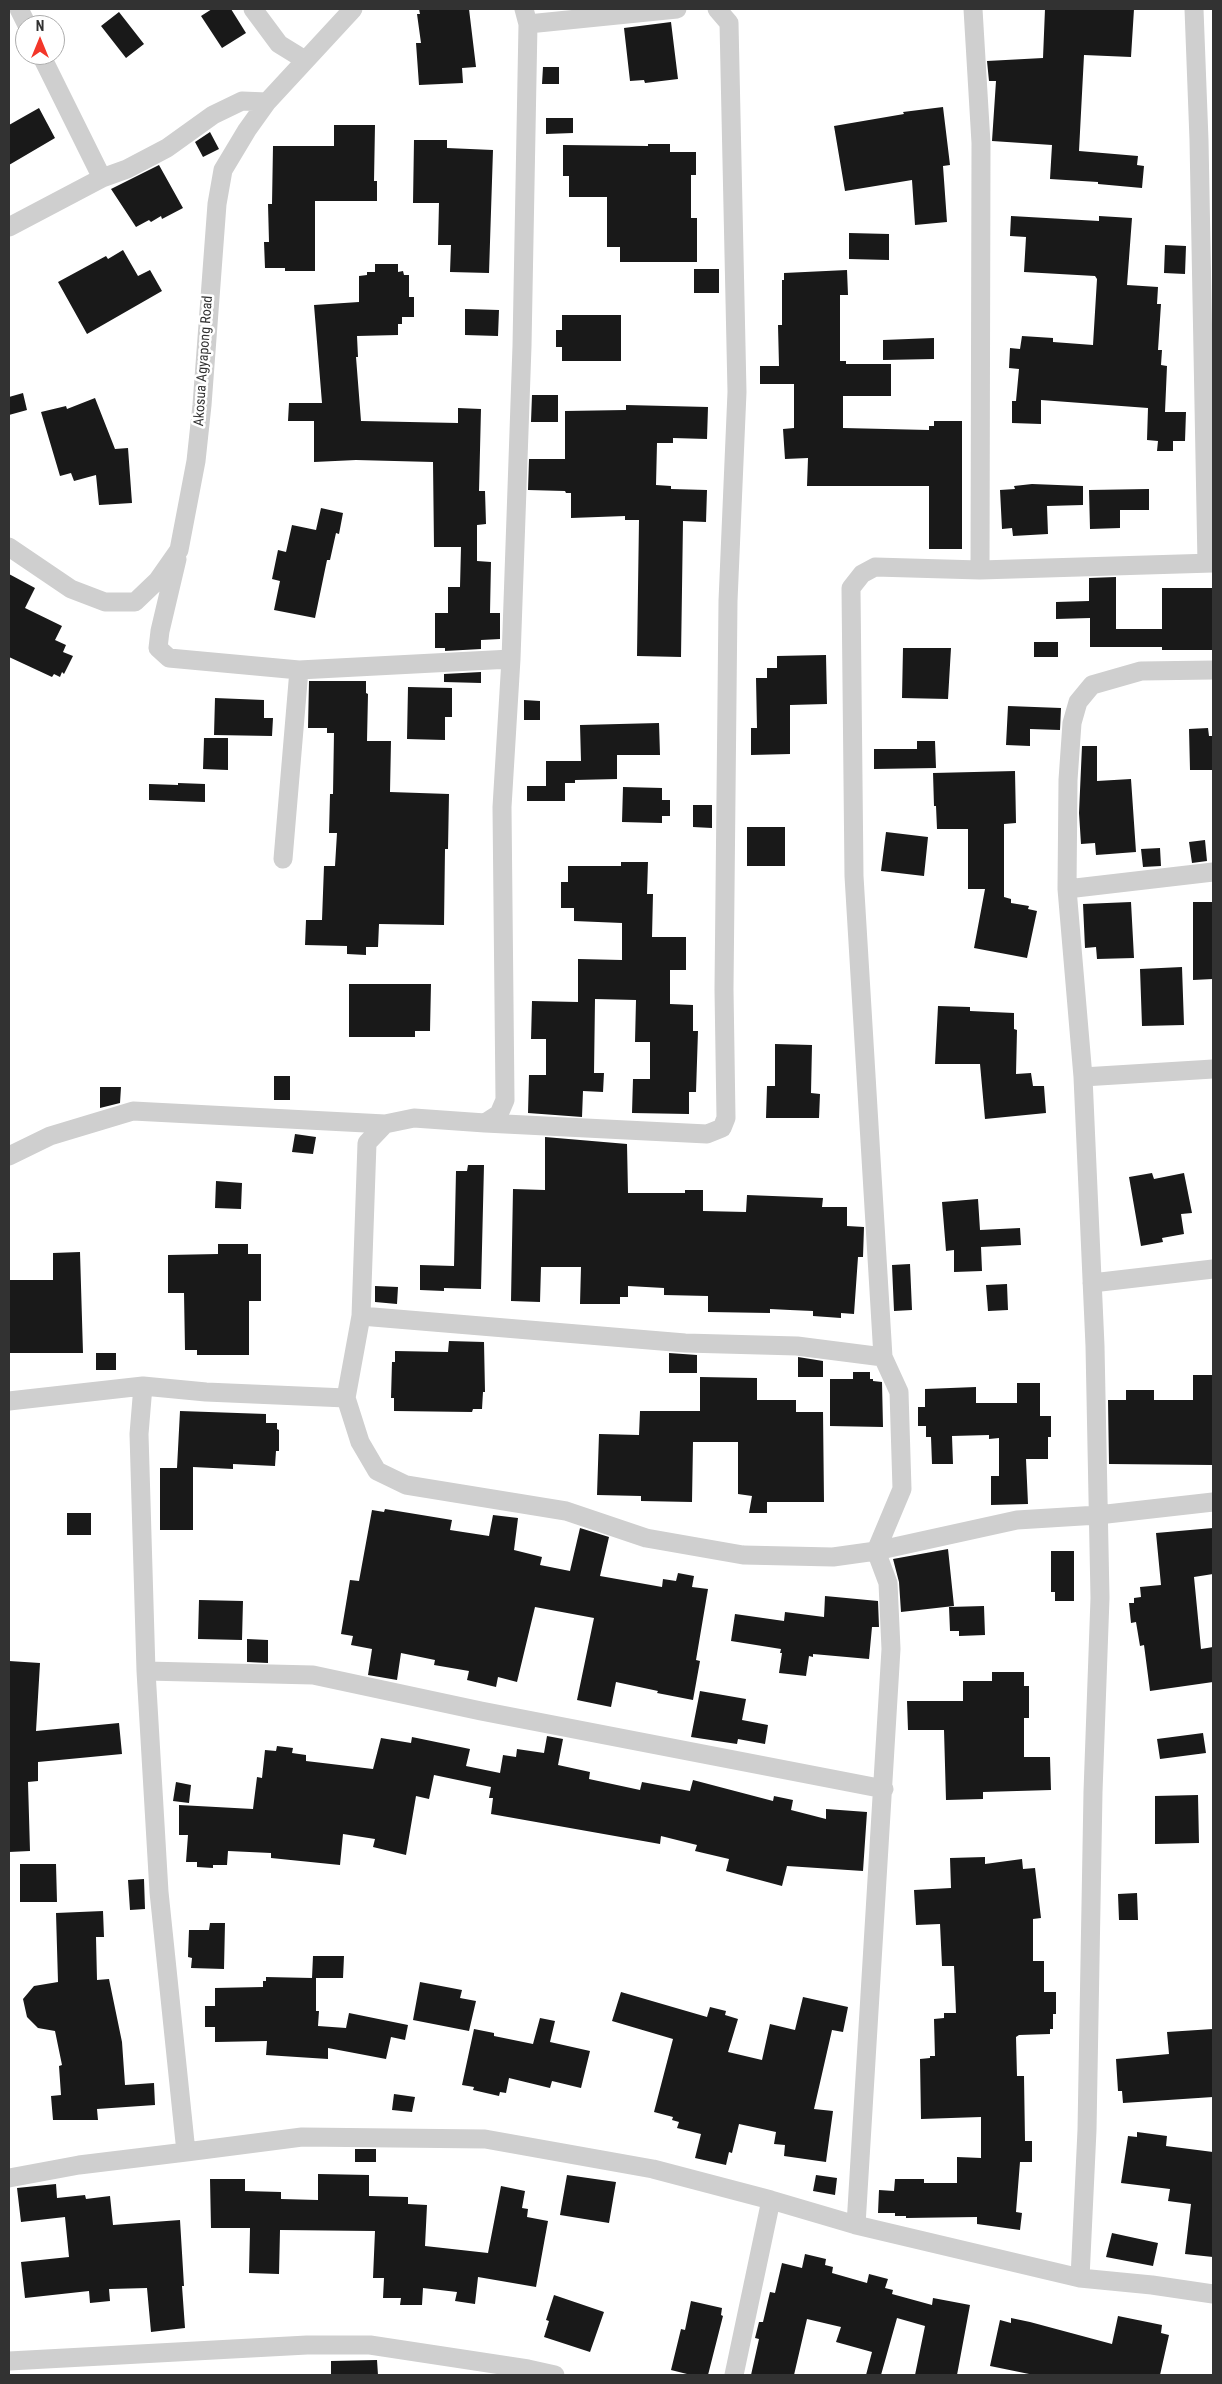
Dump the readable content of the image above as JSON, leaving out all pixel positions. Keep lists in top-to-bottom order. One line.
{"streets":{"street":["Akosua Agyapong Road"]},"north":"top"}
